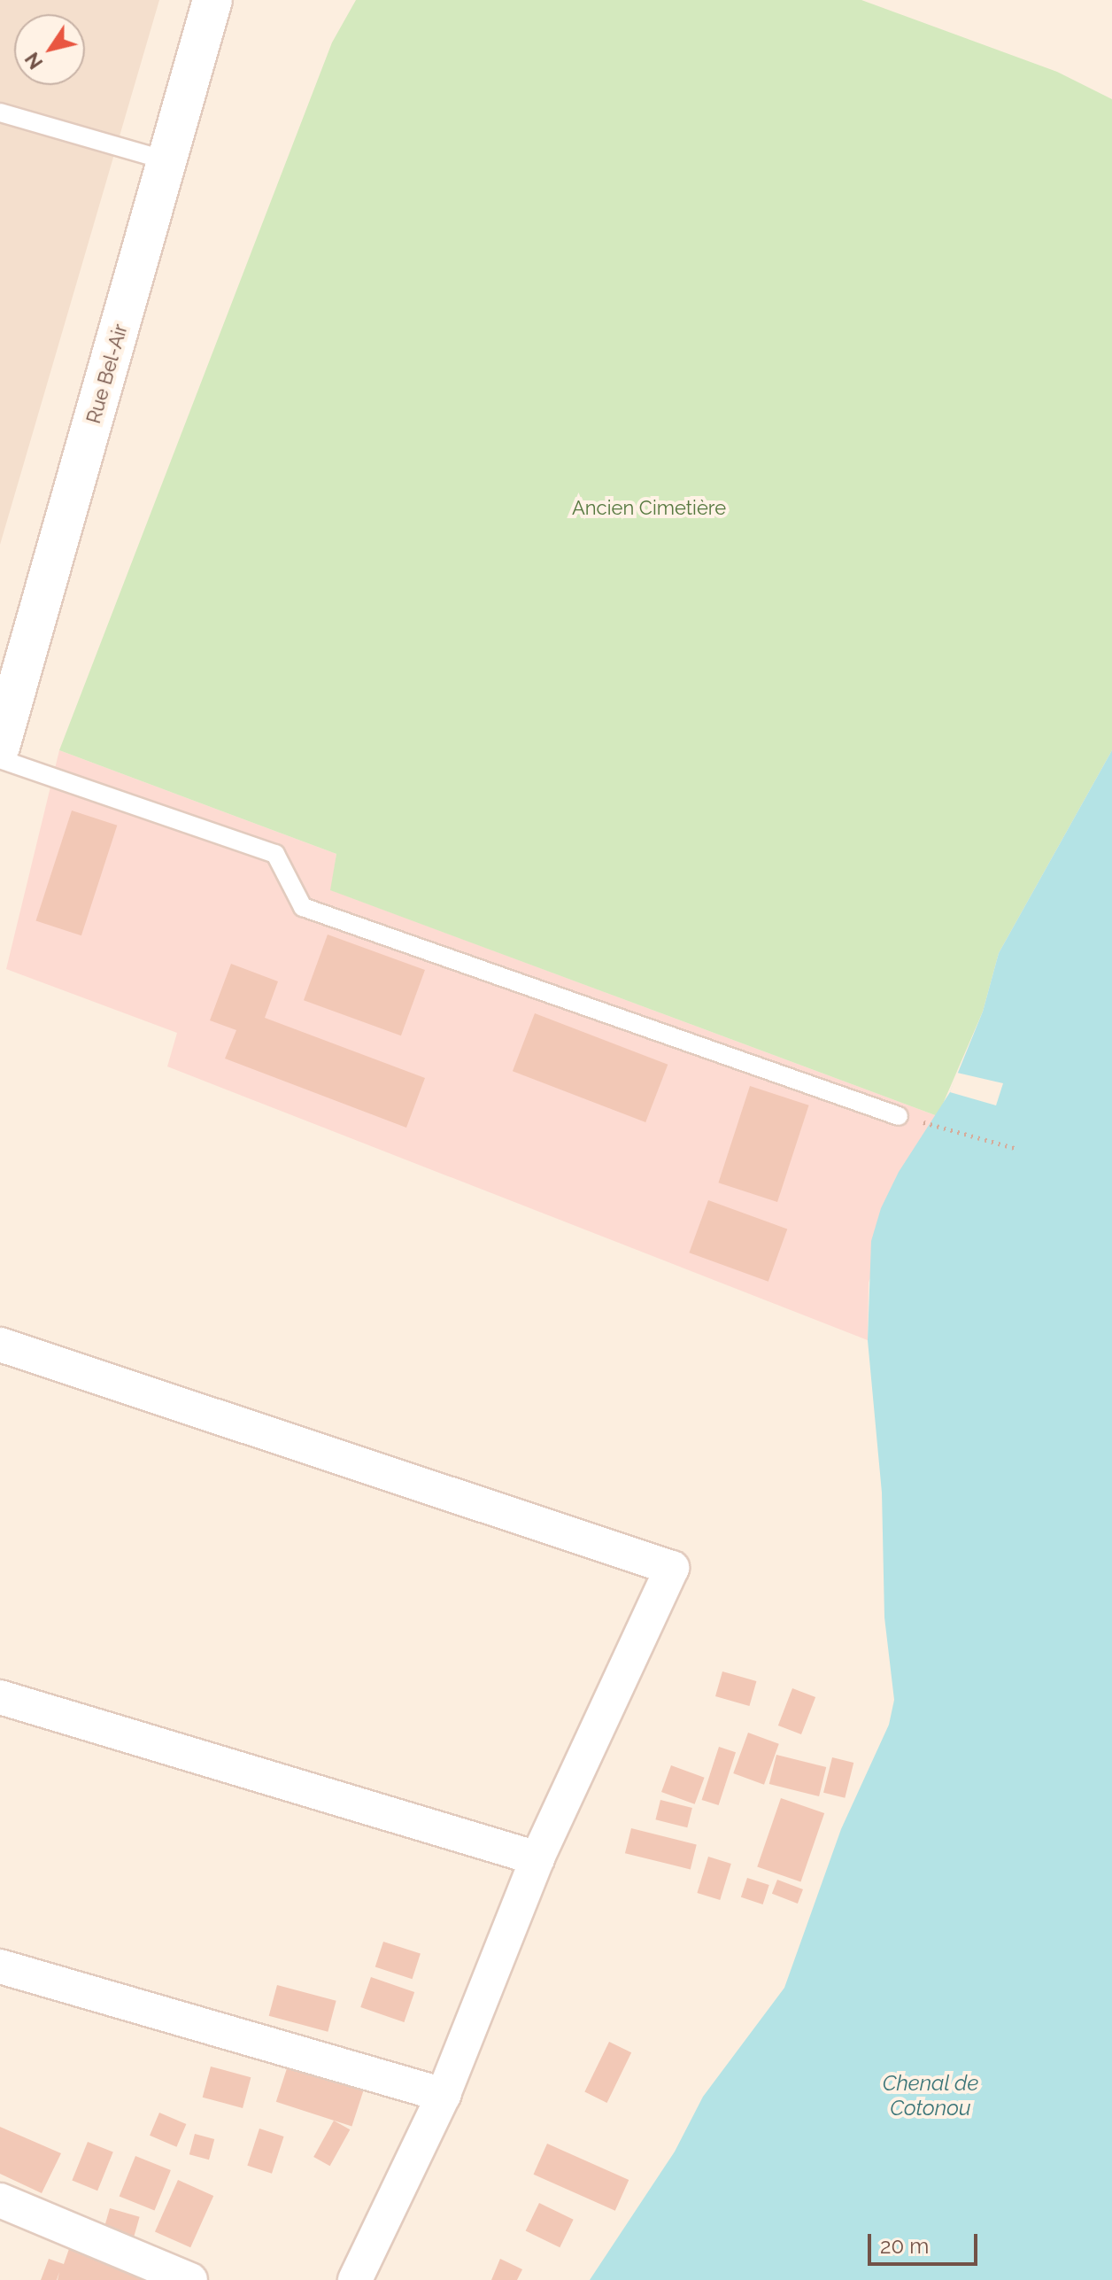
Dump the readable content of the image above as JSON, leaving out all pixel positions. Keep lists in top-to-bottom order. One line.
{"streets":{"main road":["Rue Bel-Air"]},"water":["Chenal de Cotonou"],"parks":["Ancien Cimetière"],"scale_bar":"20 m","north":"bottom left"}
